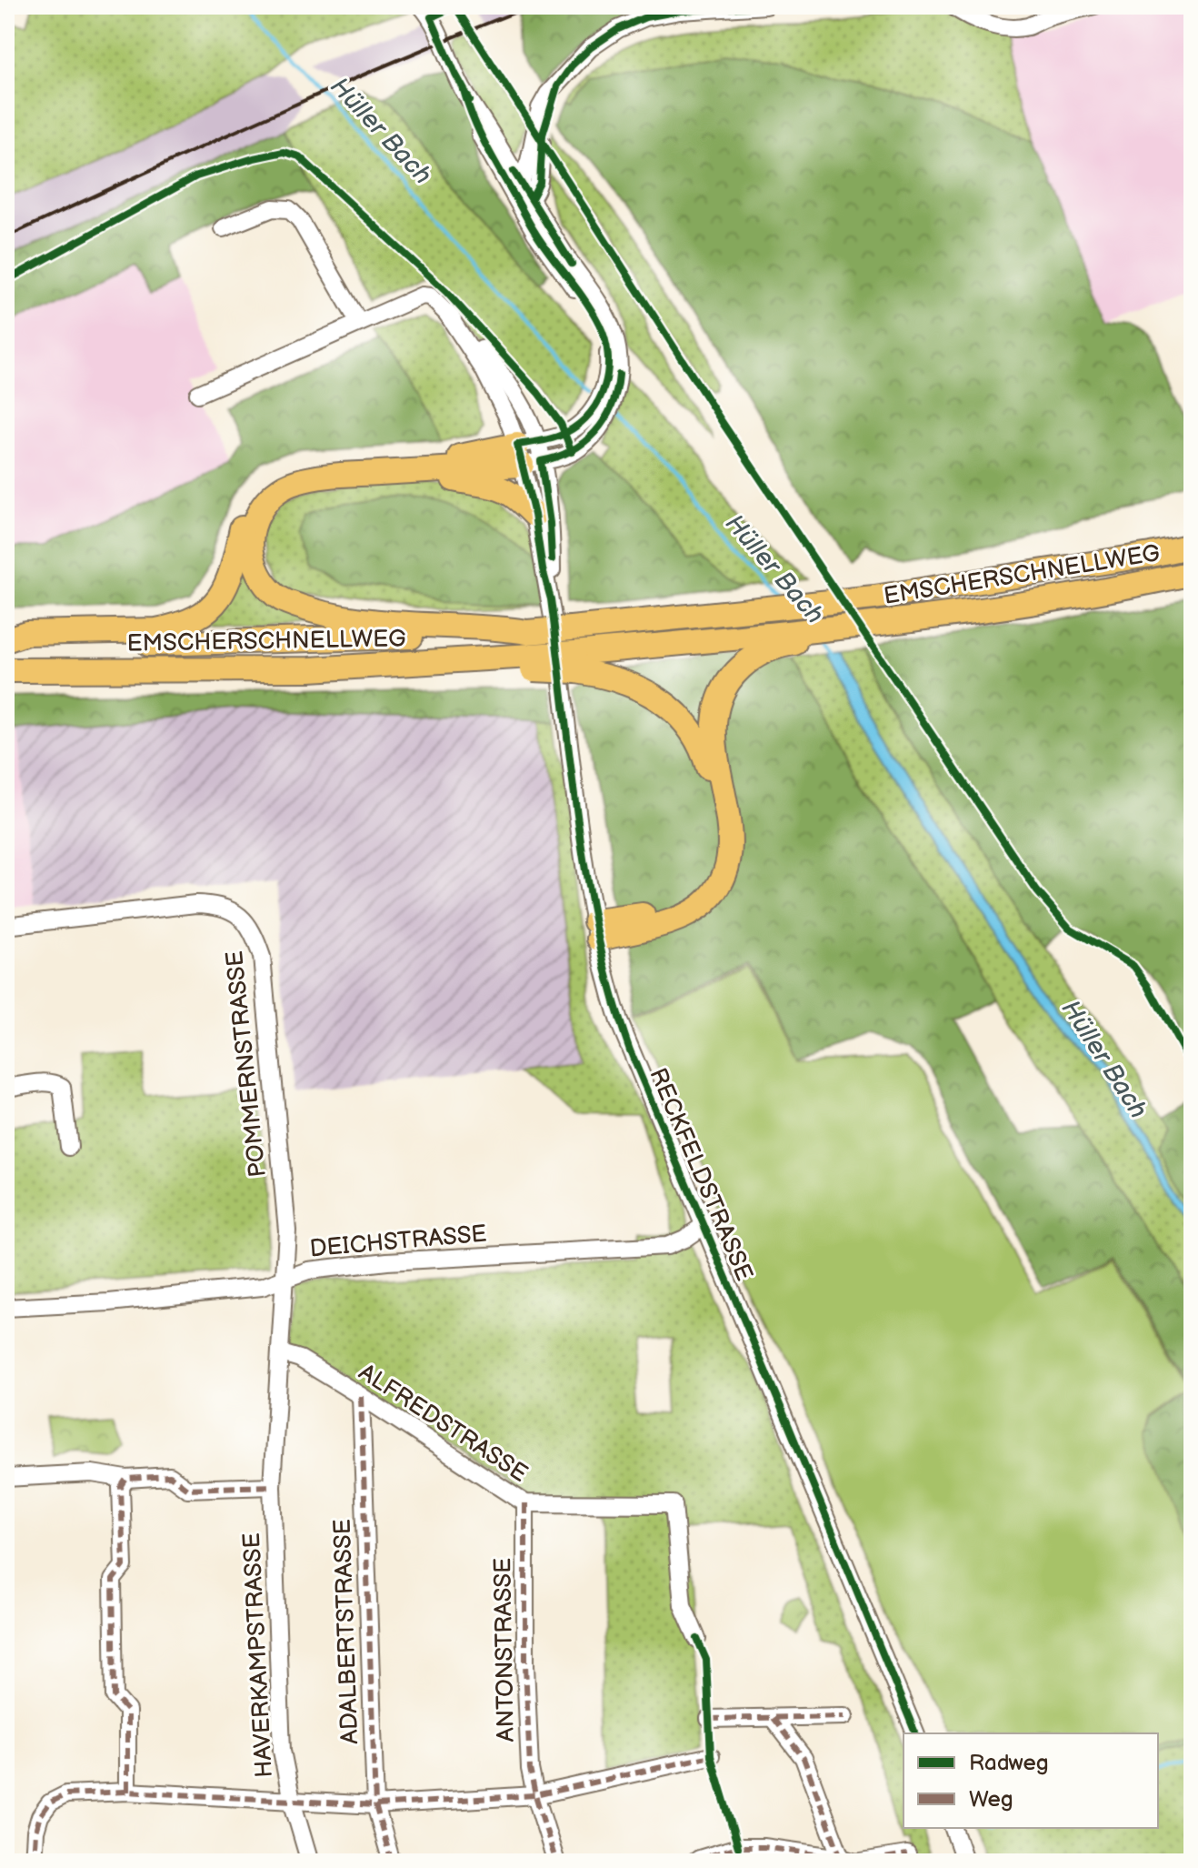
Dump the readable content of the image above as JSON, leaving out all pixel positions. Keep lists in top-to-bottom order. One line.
{"streets":{"highway":["EMSCHERSCHNELLWEG"],"street":["POMMERNSTRASSE","RECKFELDSTRASSE","DEICHSTRASSE","ALFREDSTRASSE","ADALBERTSTRASSE","ANTONSTRASSE","HAVERKAMPSTRASSE"]},"crossings":[["POMMERNSTRASSE","DEICHSTRASSE"],["POMMERNSTRASSE","HAVERKAMPSTRASSE"],["RECKFELDSTRASSE","DEICHSTRASSE"],["DEICHSTRASSE","HAVERKAMPSTRASSE"],["ALFREDSTRASSE","ADALBERTSTRASSE"],["ALFREDSTRASSE","ANTONSTRASSE"],["ALFREDSTRASSE","HAVERKAMPSTRASSE"]],"water":["Hüller Bach"],"legend":["Radweg","Weg"]}
